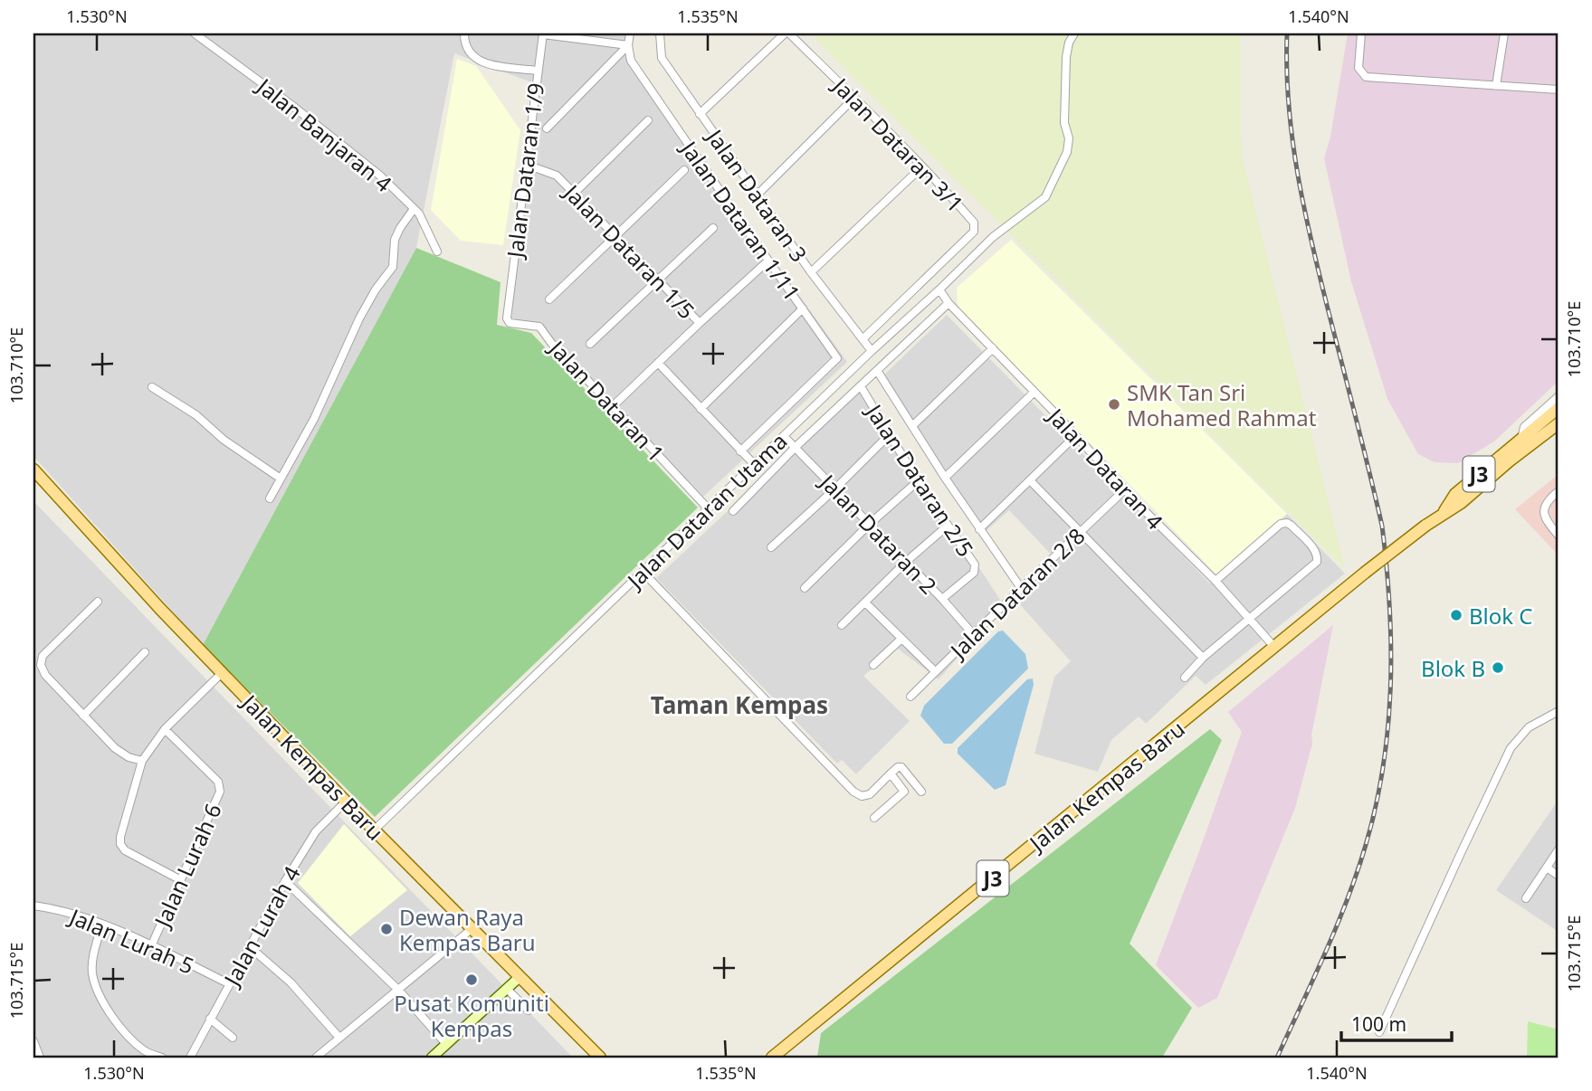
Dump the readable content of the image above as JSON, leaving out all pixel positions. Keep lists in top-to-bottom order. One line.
{"streets":{"main road":["J3","Jalan Kempas Baru"],"street":["Jalan Banjaran 4","Jalan Dataran 3/1","Jalan Dataran 1/9","Jalan Dataran 3","Jalan Dataran 1/11","Jalan Dataran 1/5","Jalan Dataran 1","Jalan Dataran 4","Jalan Dataran 2/5","Jalan Dataran Utama","Jalan Dataran 2","Jalan Dataran 2/8","Jalan Lurah 6","Jalan Lurah 4","Jalan Lurah 5"]},"crossings":[["Jalan Dataran 3/1","Jalan Dataran 3"],["Jalan Dataran 1/9","Jalan Dataran 1/5"],["Jalan Dataran 1/9","Jalan Dataran 1"],["Jalan Dataran 3","Jalan Dataran Utama"],["Jalan Dataran 1","Jalan Dataran Utama"],["Jalan Dataran 4","Jalan Dataran Utama"],["Jalan Dataran 4","Jalan Dataran 2/8"],["Jalan Dataran 4","Jalan Kempas Baru"],["Jalan Dataran 2/5","Jalan Dataran 2"],["Jalan Dataran Utama","Jalan Dataran 2"],["Jalan Dataran Utama","Jalan Kempas Baru"],["Jalan Dataran 2","Jalan Dataran 2/8"],["Jalan Kempas Baru","Jalan Lurah 4"],["Jalan Lurah 6","Jalan Lurah 5"],["Jalan Lurah 4","Jalan Lurah 5"]],"districts":["Taman Kempas"],"places":["SMK Tan Sri Mohamed Rahmat","Blok C","Blok B","Dewan Raya Kempas Baru","Pusat Komuniti Kempas"],"scale_bar":"100 m","coordinates":["1.530°N","1.535°N","1.540°N","103.710°E","103.715°E"]}
